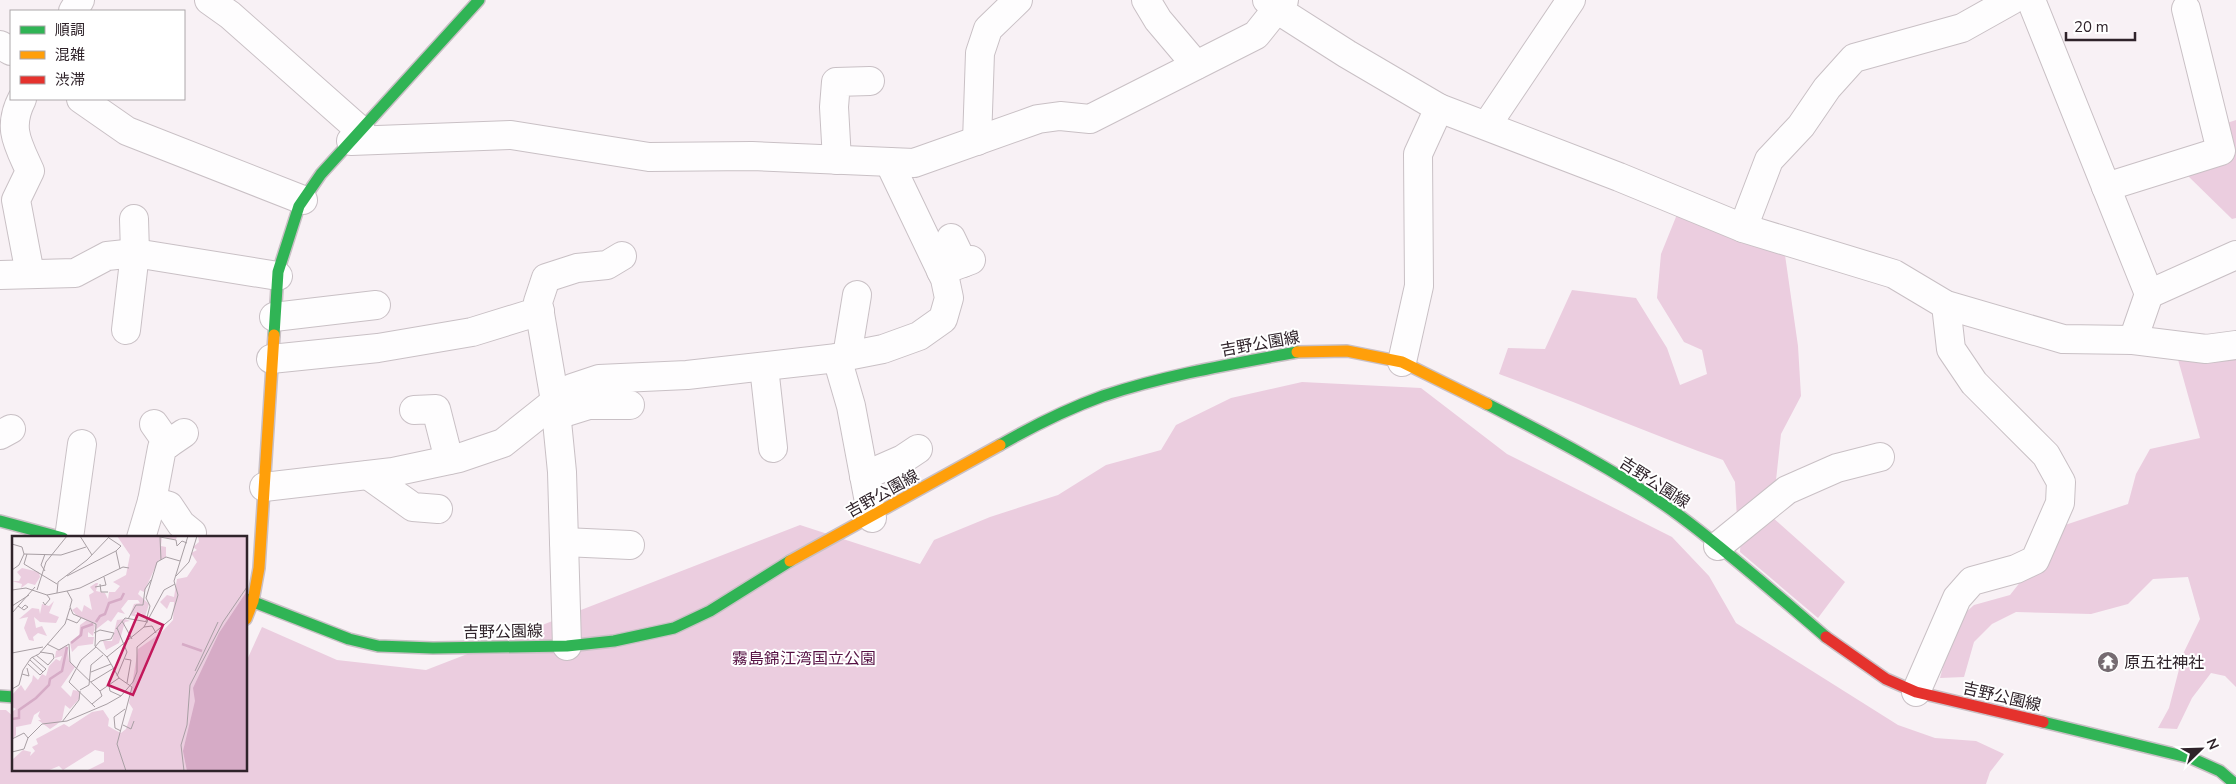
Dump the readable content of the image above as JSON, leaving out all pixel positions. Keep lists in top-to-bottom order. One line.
{"streets":{"main road":["吉野公園線"]},"parks":["霧島錦江湾国立公園"],"places":{"temple":["原五社神社"]},"legend":["順調","混雑","渋滞"],"scale_bar":"20 m","north":"top right"}
